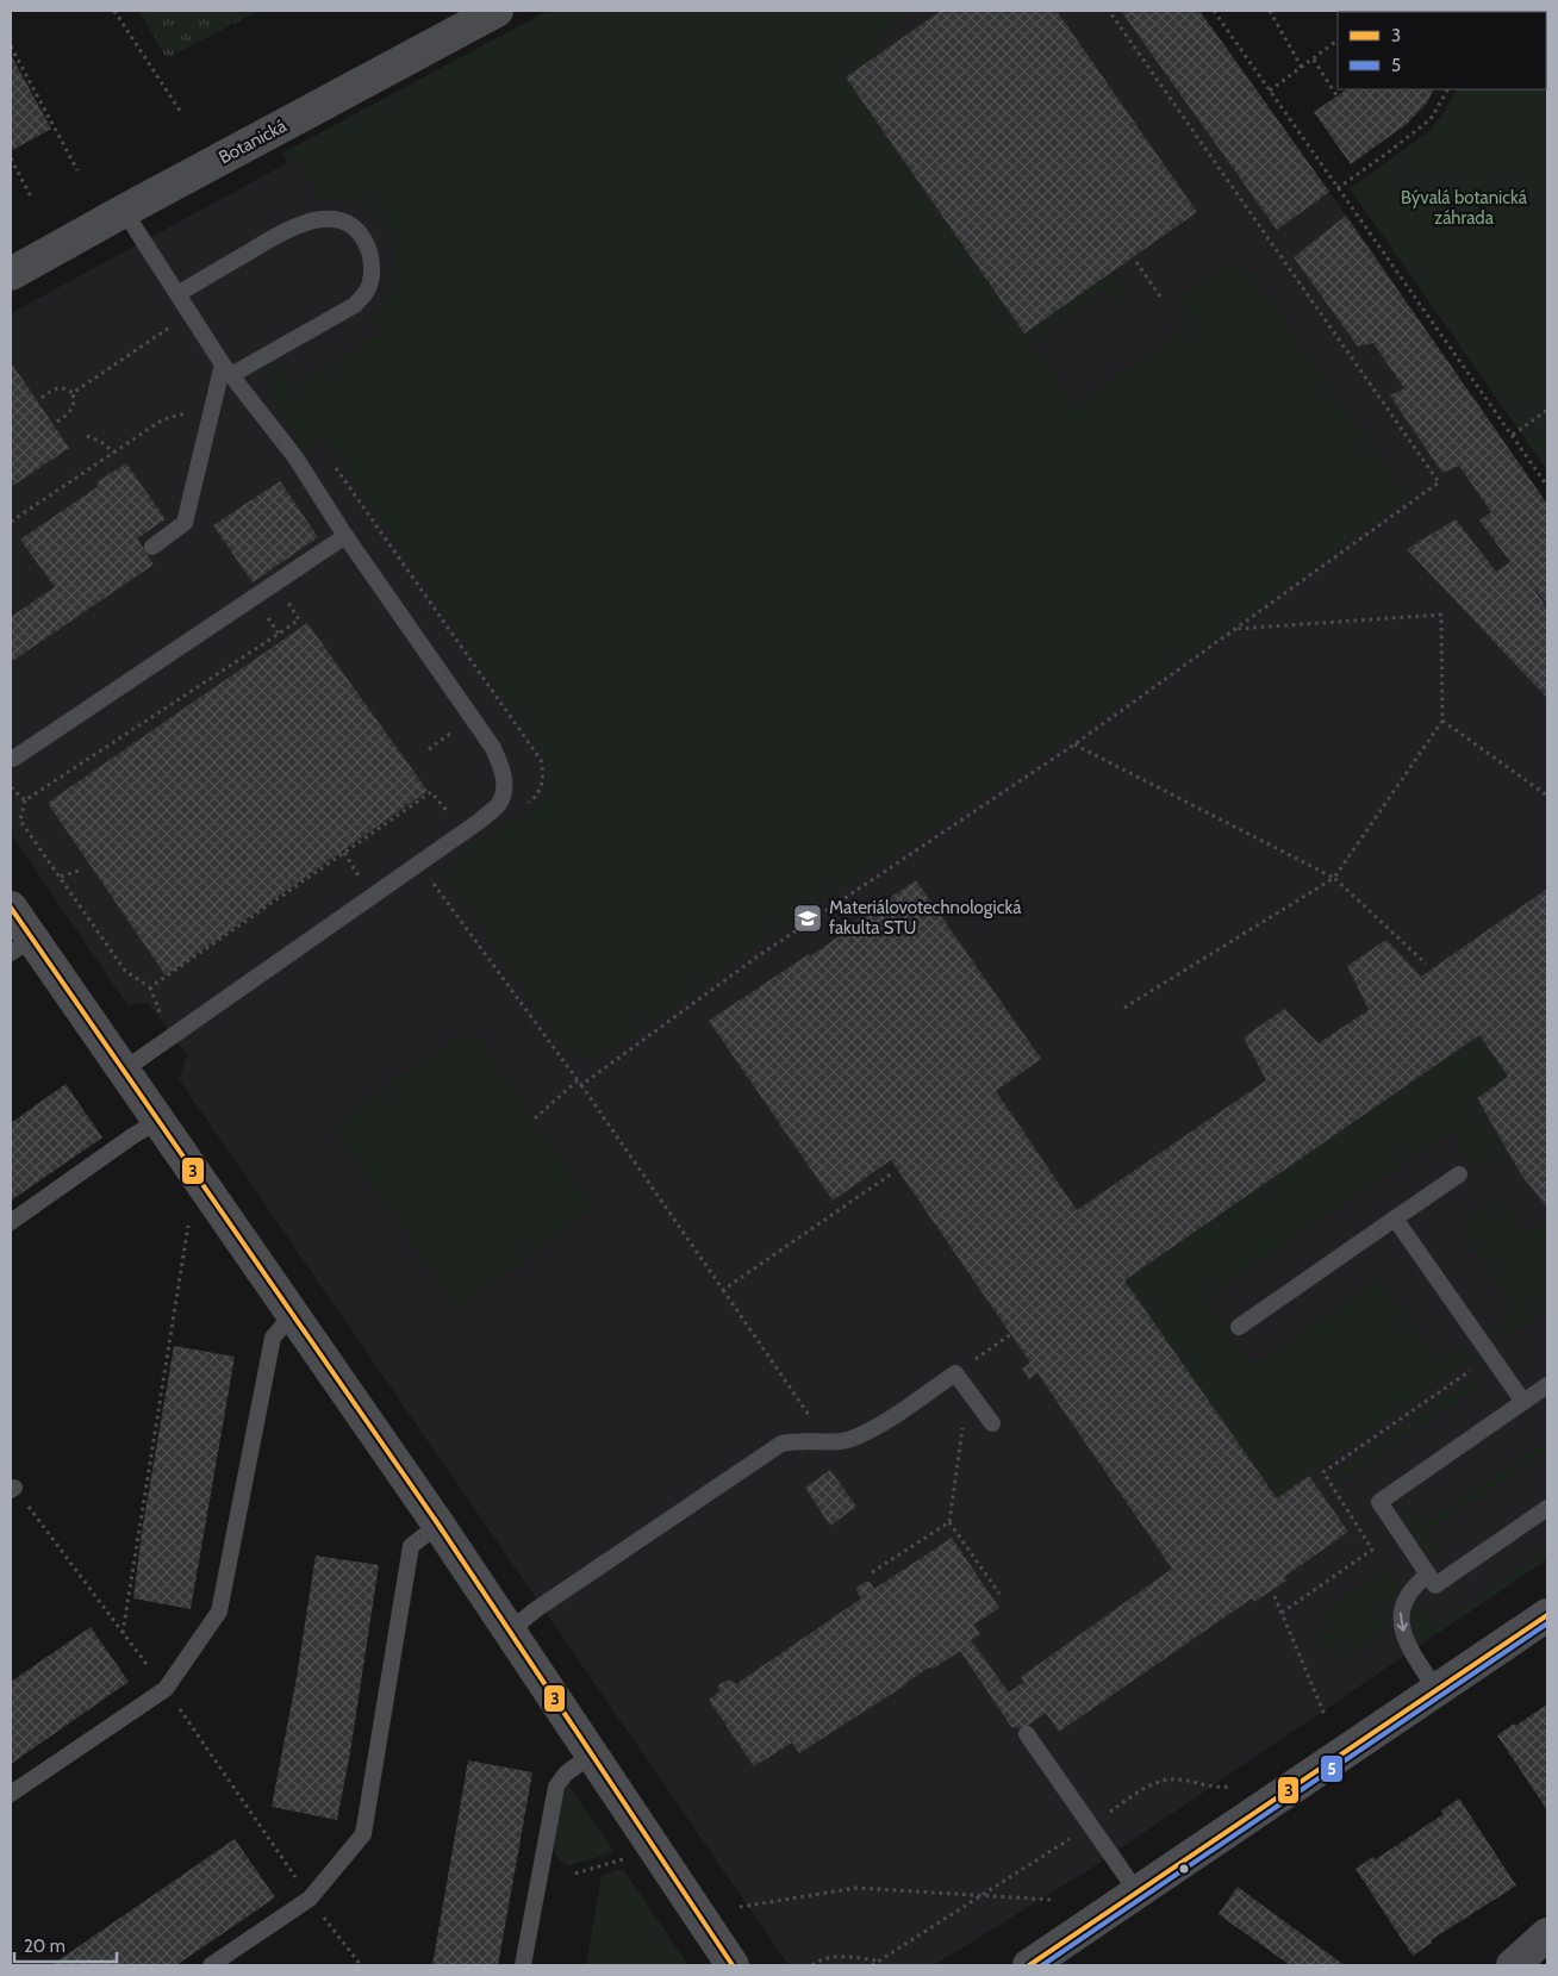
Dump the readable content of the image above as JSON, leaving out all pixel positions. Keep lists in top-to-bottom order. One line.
{"streets":{"street":["Botanická"]},"parks":["Bývalá botanická záhrada"],"places":{"school or university":["Materiálovotechnologická fakulta STU"]},"lines":["transit line 3","transit line 5"],"legend":["3","5"],"scale_bar":"20 m"}
